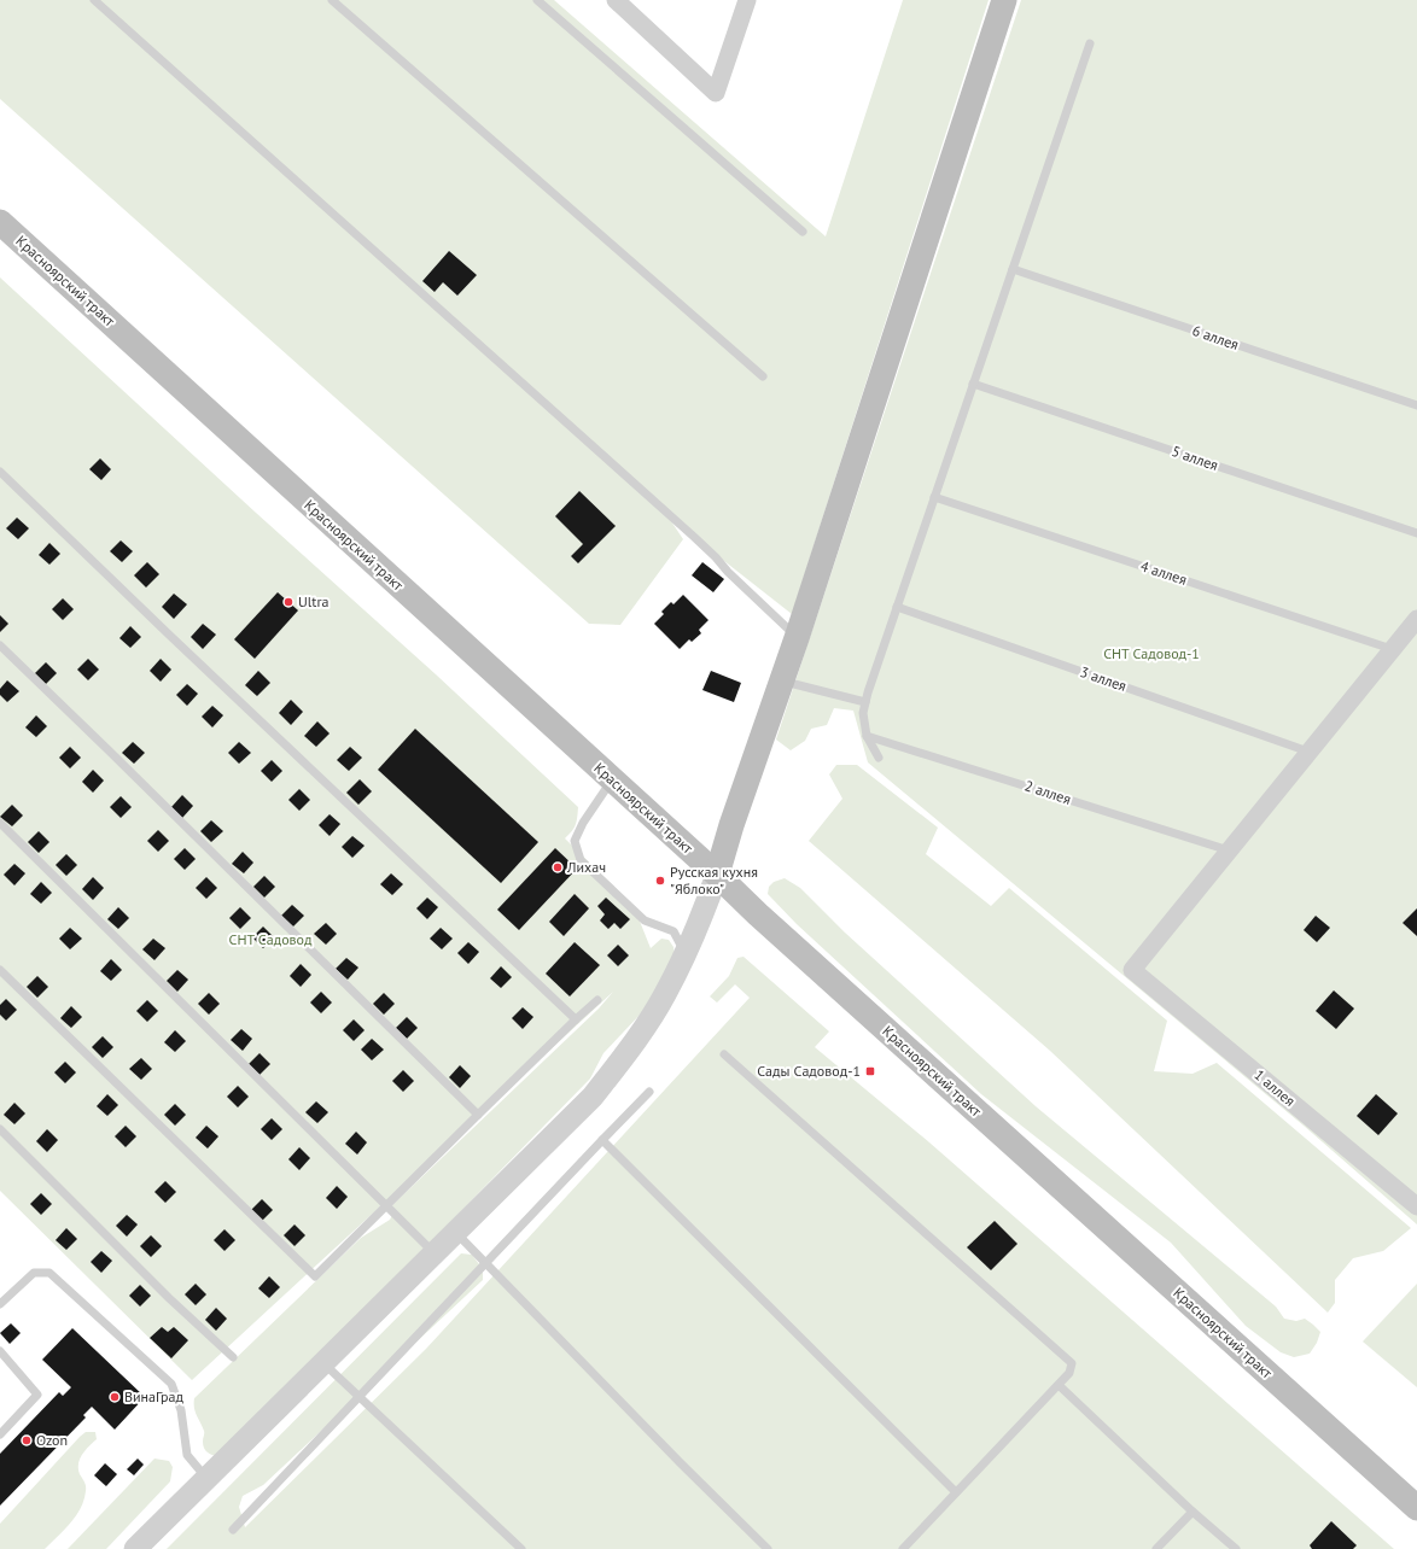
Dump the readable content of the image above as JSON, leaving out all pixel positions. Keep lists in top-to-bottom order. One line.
{"streets":{"main road":["Красноярский тракт"],"street":["1 аллея"],"lane":["6 аллея","5 аллея","4 аллея","3 аллея","2 аллея"]},"crossings":[["2 аллея","1 аллея"]],"parks":["СНТ Садовод-1","СНТ Садовод"],"places":{"other":["Ultra","Лихач","Русская кухня \"Яблоко\"","ВинаГрад","Ozon"],"transit":["Сады Садовод-1"]}}
